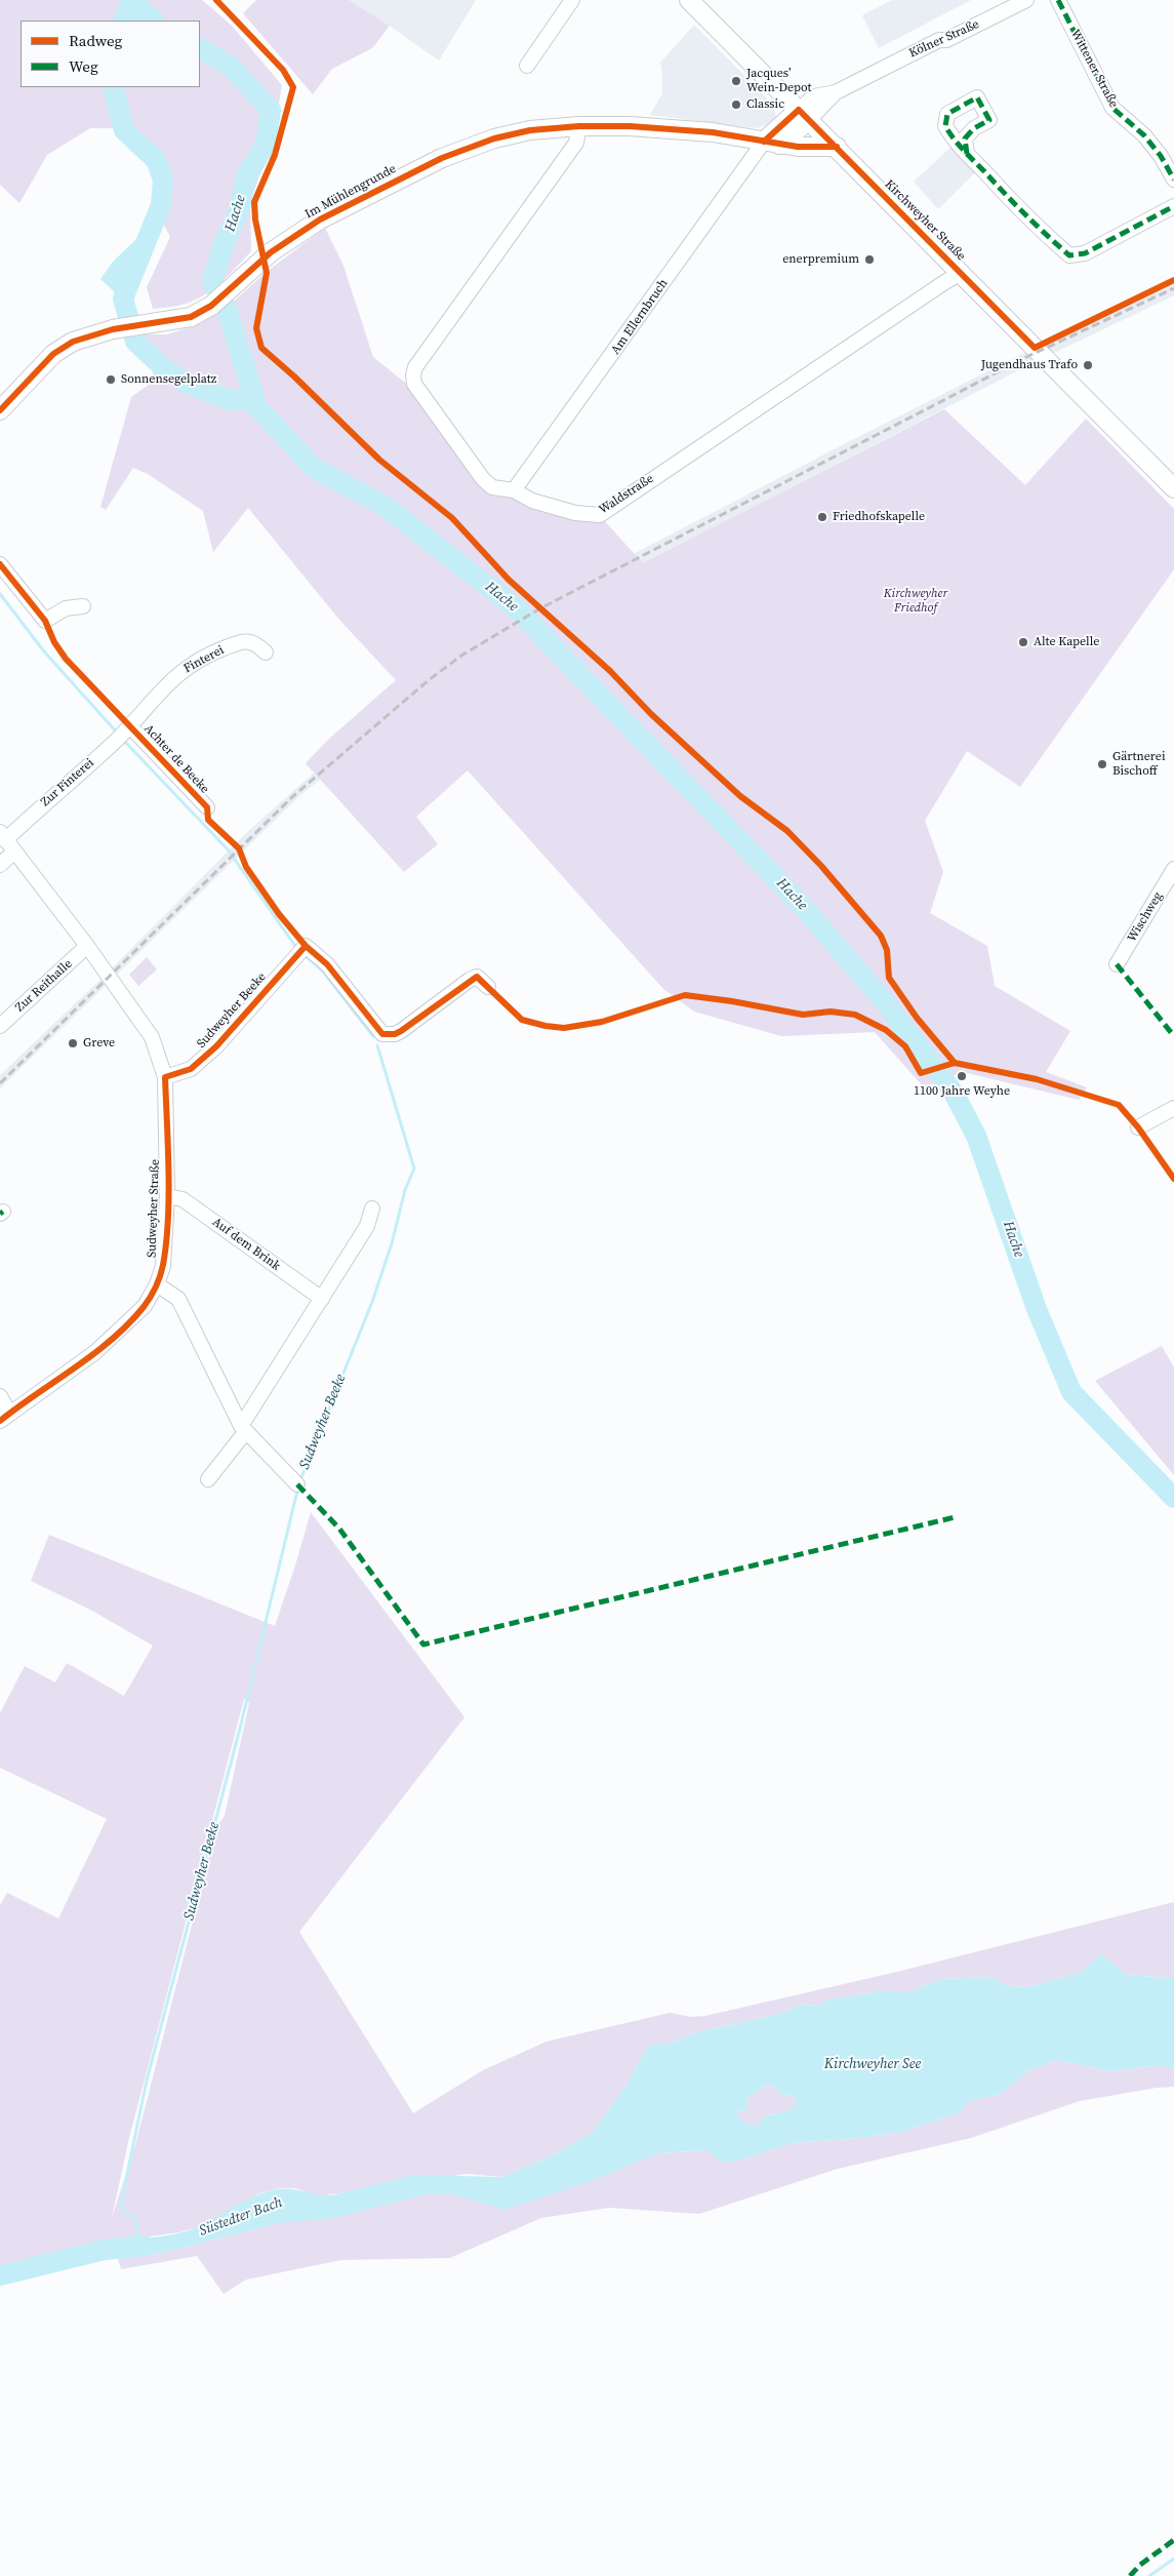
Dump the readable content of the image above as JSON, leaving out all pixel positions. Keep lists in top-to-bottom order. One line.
{"streets":{"main road":["Im Mühlengrunde","Kirchweyher Straße"],"street":["Kölner Straße","Wittener Straße","Am Ellernbruch","Waldstraße","Finterei","Achter de Beeke","Zur Finterei","Wischweg","Zur Reithalle","Sudweyher Beeke","Sudweyher Straße","Auf dem Brink"]},"crossings":[["Kölner Straße","Kirchweyher Straße"],["Im Mühlengrunde","Kirchweyher Straße"],["Im Mühlengrunde","Am Ellernbruch"],["Im Mühlengrunde","Waldstraße"],["Kirchweyher Straße","Waldstraße"],["Am Ellernbruch","Waldstraße"],["Finterei","Achter de Beeke"],["Finterei","Zur Finterei"],["Achter de Beeke","Zur Finterei"],["Zur Finterei","Sudweyher Straße"],["Zur Reithalle","Sudweyher Straße"],["Sudweyher Beeke","Sudweyher Straße"],["Sudweyher Straße","Auf dem Brink"]],"water":["Hache","Sudweyher Beeke","Kirchweyher See","Süstedter Bach"],"parks":["Kirchweyher Friedhof"],"places":["Jacques’ Wein-Depot","Classic","enerpremium","Jugendhaus Trafo","Sonnensegelplatz","Friedhofskapelle","Alte Kapelle","Gärtnerei Bischoff","Greve","1100 Jahre Weyhe"],"legend":["Radweg","Weg"]}
